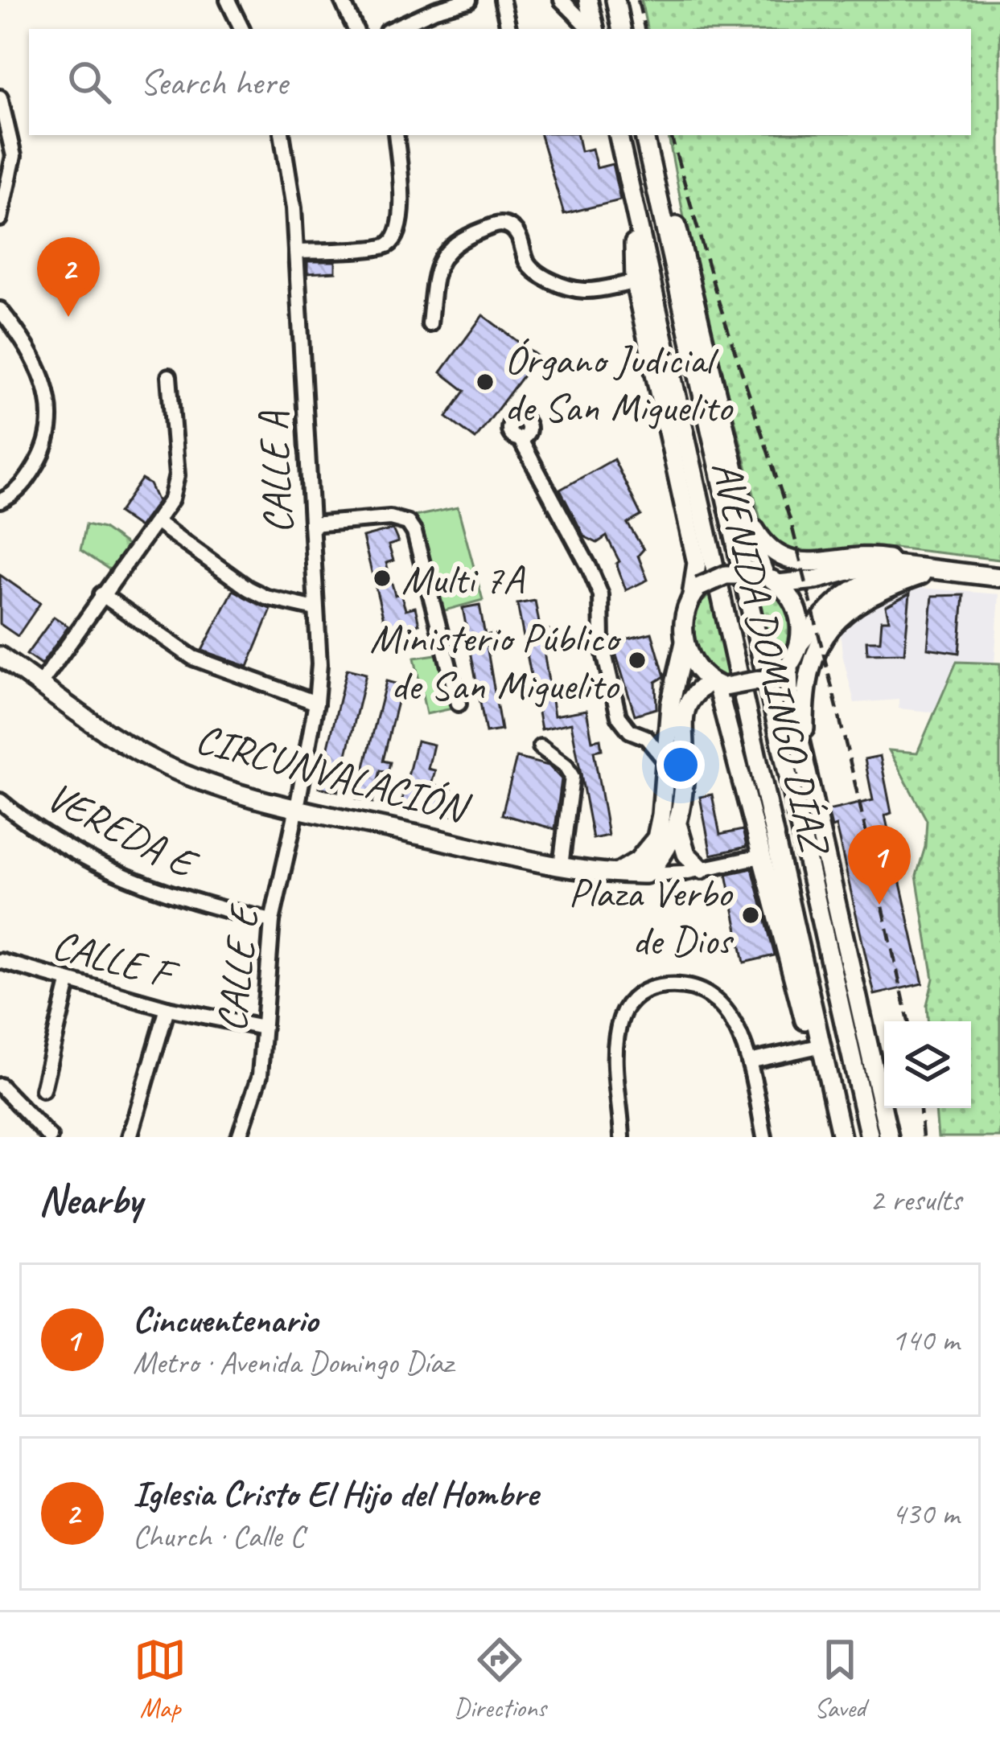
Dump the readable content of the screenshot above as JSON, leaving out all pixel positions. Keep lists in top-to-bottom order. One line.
{"streets":{"main road":["AVENIDA DOMINGO DÍAZ","CIRCUNVALACIÓN"],"street":["CALLE A","VEREDA E","CALLE F","CALLE E"]},"crossings":[["CALLE A","CIRCUNVALACIÓN"],["CALLE A","CALLE E"],["CIRCUNVALACIÓN","CALLE E"],["VEREDA E","CALLE E"],["CALLE F","CALLE E"]],"places":["Órgano Judicial de San Miguelito","Multi 7A","Ministerio Público de San Miguelito","Plaza Verbo de Dios"],"page":{"search":"Search here","pins":["2","1"],"heading":["Nearby","2 results"],"list":[{"mark":"1","name":"Cincuentenario","note":"Metro · Avenida Domingo Díaz","value":"140 m"},{"mark":"2","name":"Iglesia Cristo El Hijo del Hombre","note":"Church · Calle C","value":"430 m"}],"nav":["Map","Directions","Saved"]}}
